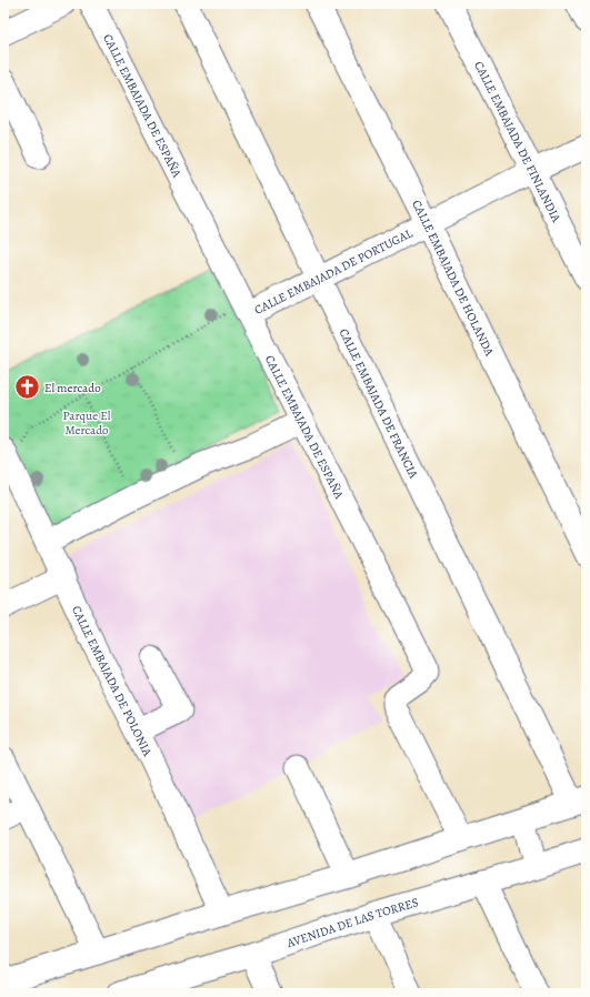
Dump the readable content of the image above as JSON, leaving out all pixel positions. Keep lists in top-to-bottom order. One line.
{"streets":{"main road":["AVENIDA DE LAS TORRES"],"street":["CALLE EMBAJADA DE ESPAÑA","CALLE EMBAJADA DE FINLANDIA","CALLE EMBAJADA DE PORTUGAL","CALLE EMBAJADA DE HOLANDA","CALLE EMBAJADA DE FRANCIA","CALLE EMBAJADA DE POLONIA"]},"crossings":[["CALLE EMBAJADA DE ESPAÑA","CALLE EMBAJADA DE PORTUGAL"],["CALLE EMBAJADA DE FINLANDIA","CALLE EMBAJADA DE PORTUGAL"],["CALLE EMBAJADA DE PORTUGAL","CALLE EMBAJADA DE HOLANDA"],["CALLE EMBAJADA DE PORTUGAL","CALLE EMBAJADA DE FRANCIA"]],"parks":["Parque El Mercado"],"places":{"church":["El mercado"]}}
